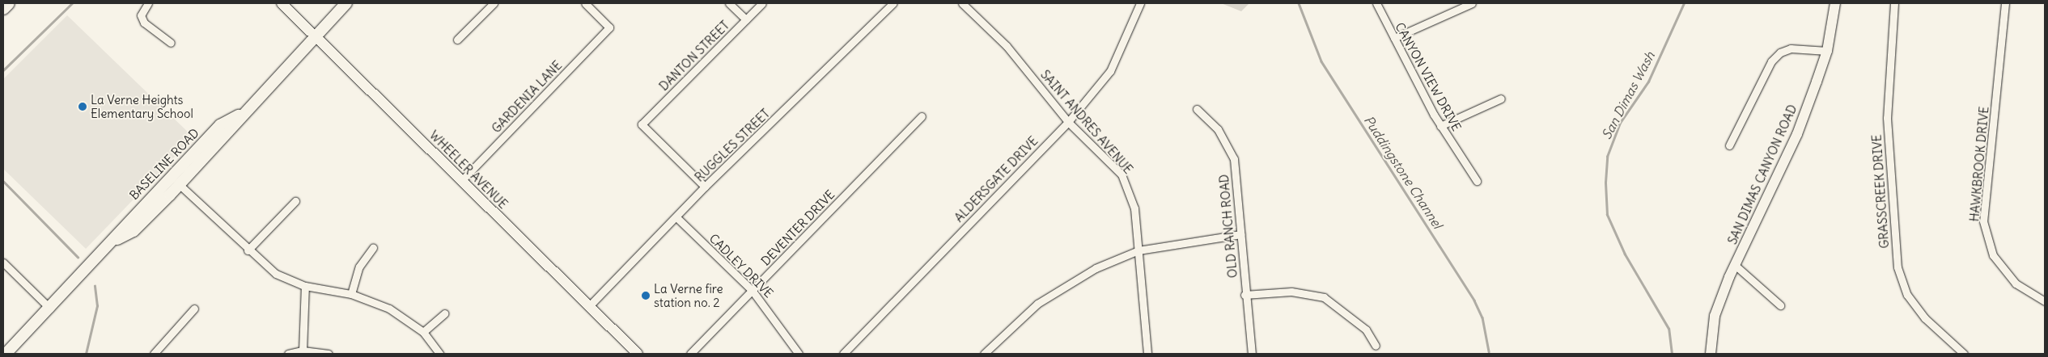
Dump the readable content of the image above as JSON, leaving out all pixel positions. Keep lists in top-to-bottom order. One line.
{"streets":{"main road":["BASELINE ROAD","WHEELER AVENUE","SAN DIMAS CANYON ROAD"],"street":["DANTON STREET","CANYON VIEW DRIVE","GARDENIA LANE","SAINT ANDRES AVENUE","RUGGLES STREET","HAWKBROOK DRIVE","ALDERSGATE DRIVE","GRASSCREEK DRIVE","OLD RANCH ROAD","DEVENTER DRIVE","CADLEY DRIVE"]},"crossings":[["DANTON STREET","RUGGLES STREET"],["GARDENIA LANE","WHEELER AVENUE"],["SAINT ANDRES AVENUE","ALDERSGATE DRIVE"],["RUGGLES STREET","WHEELER AVENUE"],["RUGGLES STREET","CADLEY DRIVE"],["BASELINE ROAD","WHEELER AVENUE"],["DEVENTER DRIVE","CADLEY DRIVE"]],"water":["San Dimas Wash","Puddingstone Channel"],"places":["La Verne Heights Elementary School","La Verne fire station no. 2"]}
